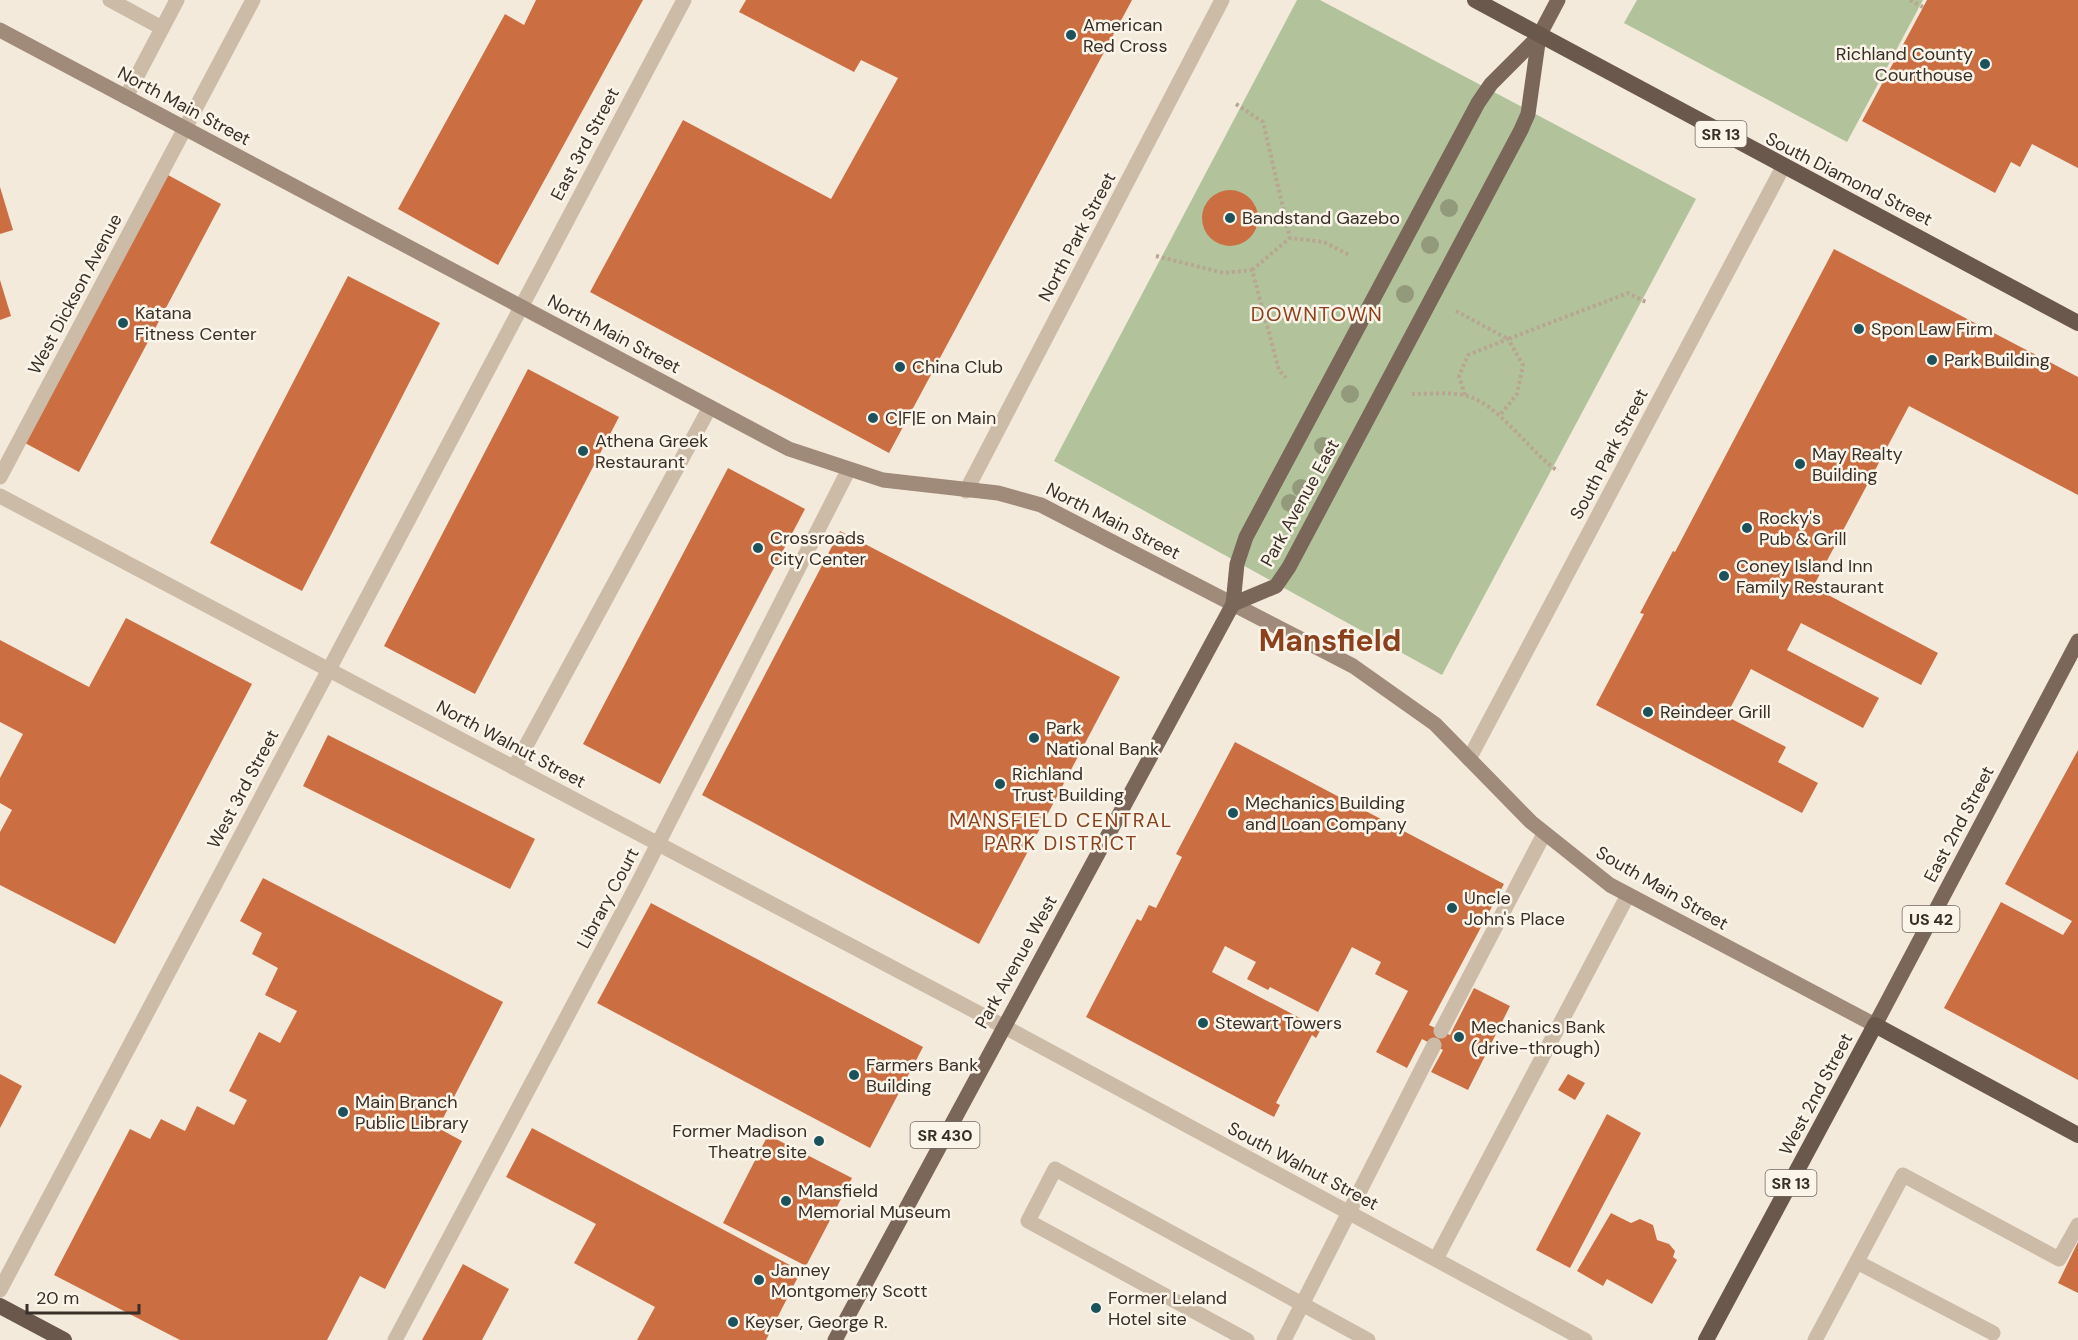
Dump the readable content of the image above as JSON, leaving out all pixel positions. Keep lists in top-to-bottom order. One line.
{"streets":{"highway":["SR 13","South Diamond Street","South Main Street","West 2nd Street"],"main road":["North Main Street","Park Avenue East","East 2nd Street","US 42","Park Avenue West","SR 430"],"street":["East 3rd Street","North Park Street","West Dickson Avenue","South Park Street","North Walnut Street","West 3rd Street","Library Court","South Walnut Street"]},"crossings":[["North Main Street","East 3rd Street"],["North Main Street","North Park Street"],["North Main Street","West Dickson Avenue"],["North Main Street","Park Avenue East"],["North Main Street","West 3rd Street"],["North Main Street","South Main Street"],["North Main Street","Library Court"],["North Main Street","Park Avenue West"],["SR 13","South Diamond Street"],["SR 13","Park Avenue East"],["East 3rd Street","West 3rd Street"],["South Diamond Street","South Park Street"],["South Diamond Street","Park Avenue East"],["South Park Street","South Main Street"],["Park Avenue East","South Main Street"],["Park Avenue East","Park Avenue West"],["North Walnut Street","West 3rd Street"],["North Walnut Street","Library Court"],["North Walnut Street","Park Avenue West"],["North Walnut Street","South Walnut Street"],["East 2nd Street","South Main Street"],["East 2nd Street","West 2nd Street"],["South Main Street","Park Avenue West"],["South Main Street","West 2nd Street"],["Park Avenue West","South Walnut Street"]],"districts":["DOWNTOWN","Mansfield","MANSFIELD CENTRAL PARK DISTRICT"],"places":["American Red Cross","Richland County Courthouse","Bandstand Gazebo","Katana Fitness Center","Spon Law Firm","Park Building","China Club","C|F|E on Main","Athena Greek Restaurant","May Realty Building","Rocky's Pub & Grill","Crossroads City Center","Coney Island Inn Family Restaurant","Reindeer Grill","Park National Bank","Richland Trust Building","Mechanics Building and Loan Company","Uncle John's Place","Stewart Towers","Mechanics Bank (drive-through)","Farmers Bank Building","Main Branch Public Library","Former Madison Theatre site","Mansfield Memorial Museum","Janney Montgomery Scott","Former Leland Hotel site","Keyser, George R."],"scale_bar":"20 m"}
